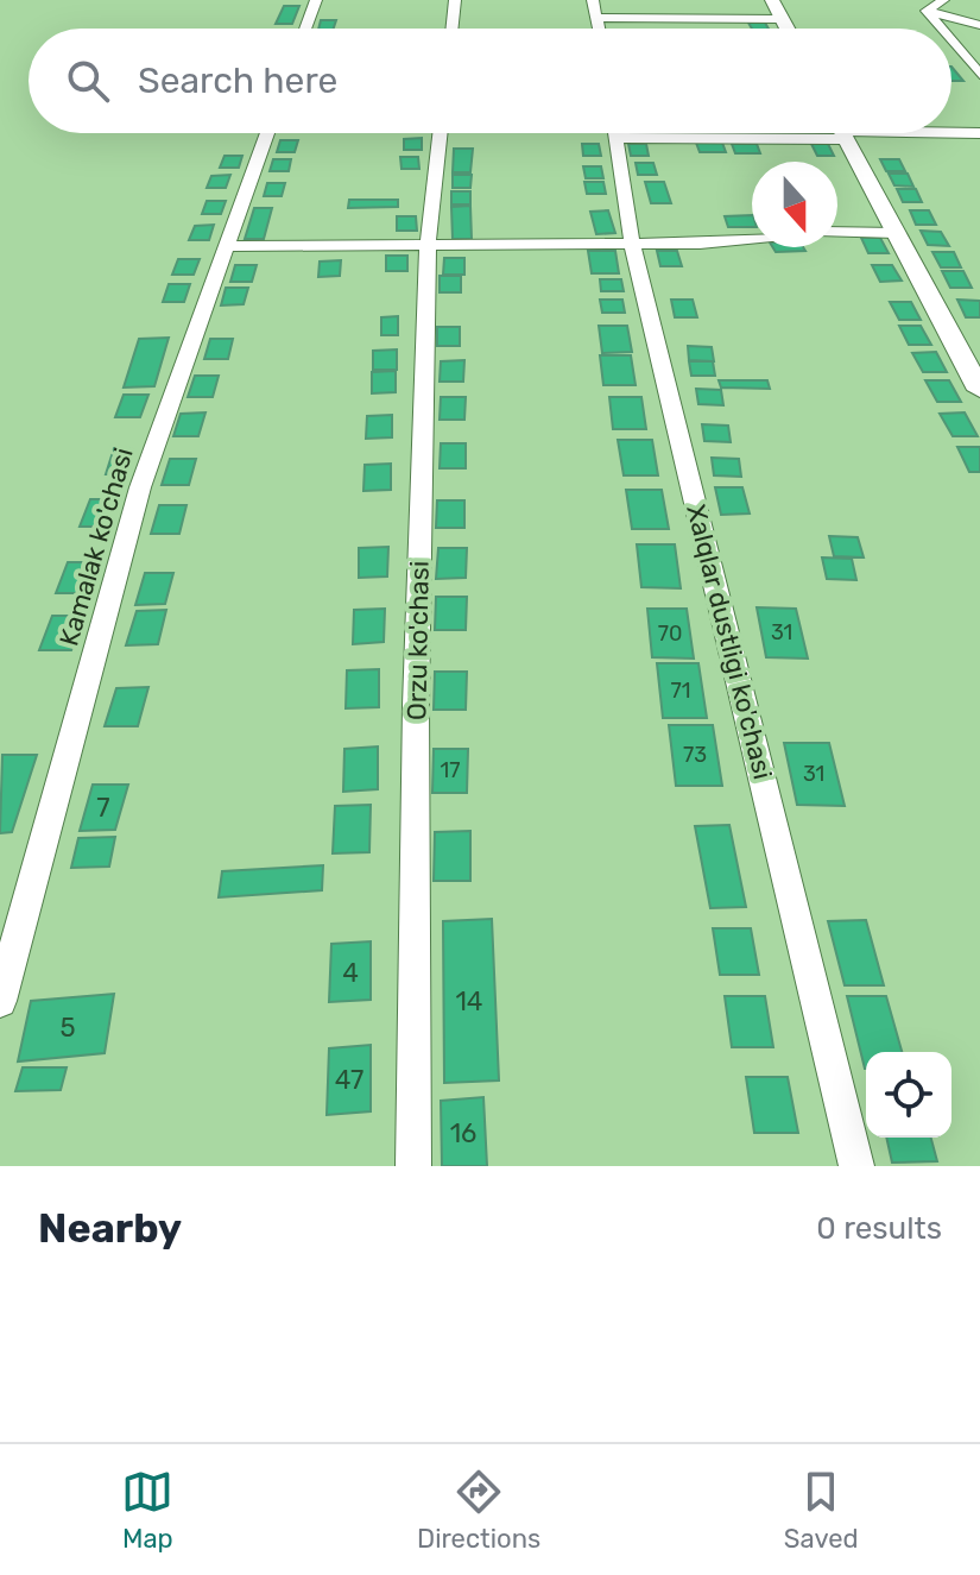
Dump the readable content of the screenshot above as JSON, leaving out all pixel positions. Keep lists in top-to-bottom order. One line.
{"streets":{"street":["Kamalak ko'chasi","Orzu ko'chasi","Xalqlar dustligi ko'chasi"]},"house_numbers":["31","70","71","73","17","31","7","4","14","5","47","16"],"north":"bottom","page":{"search":"Search here","heading":["Nearby","0 results"],"nav":["Map","Directions","Saved"]}}
